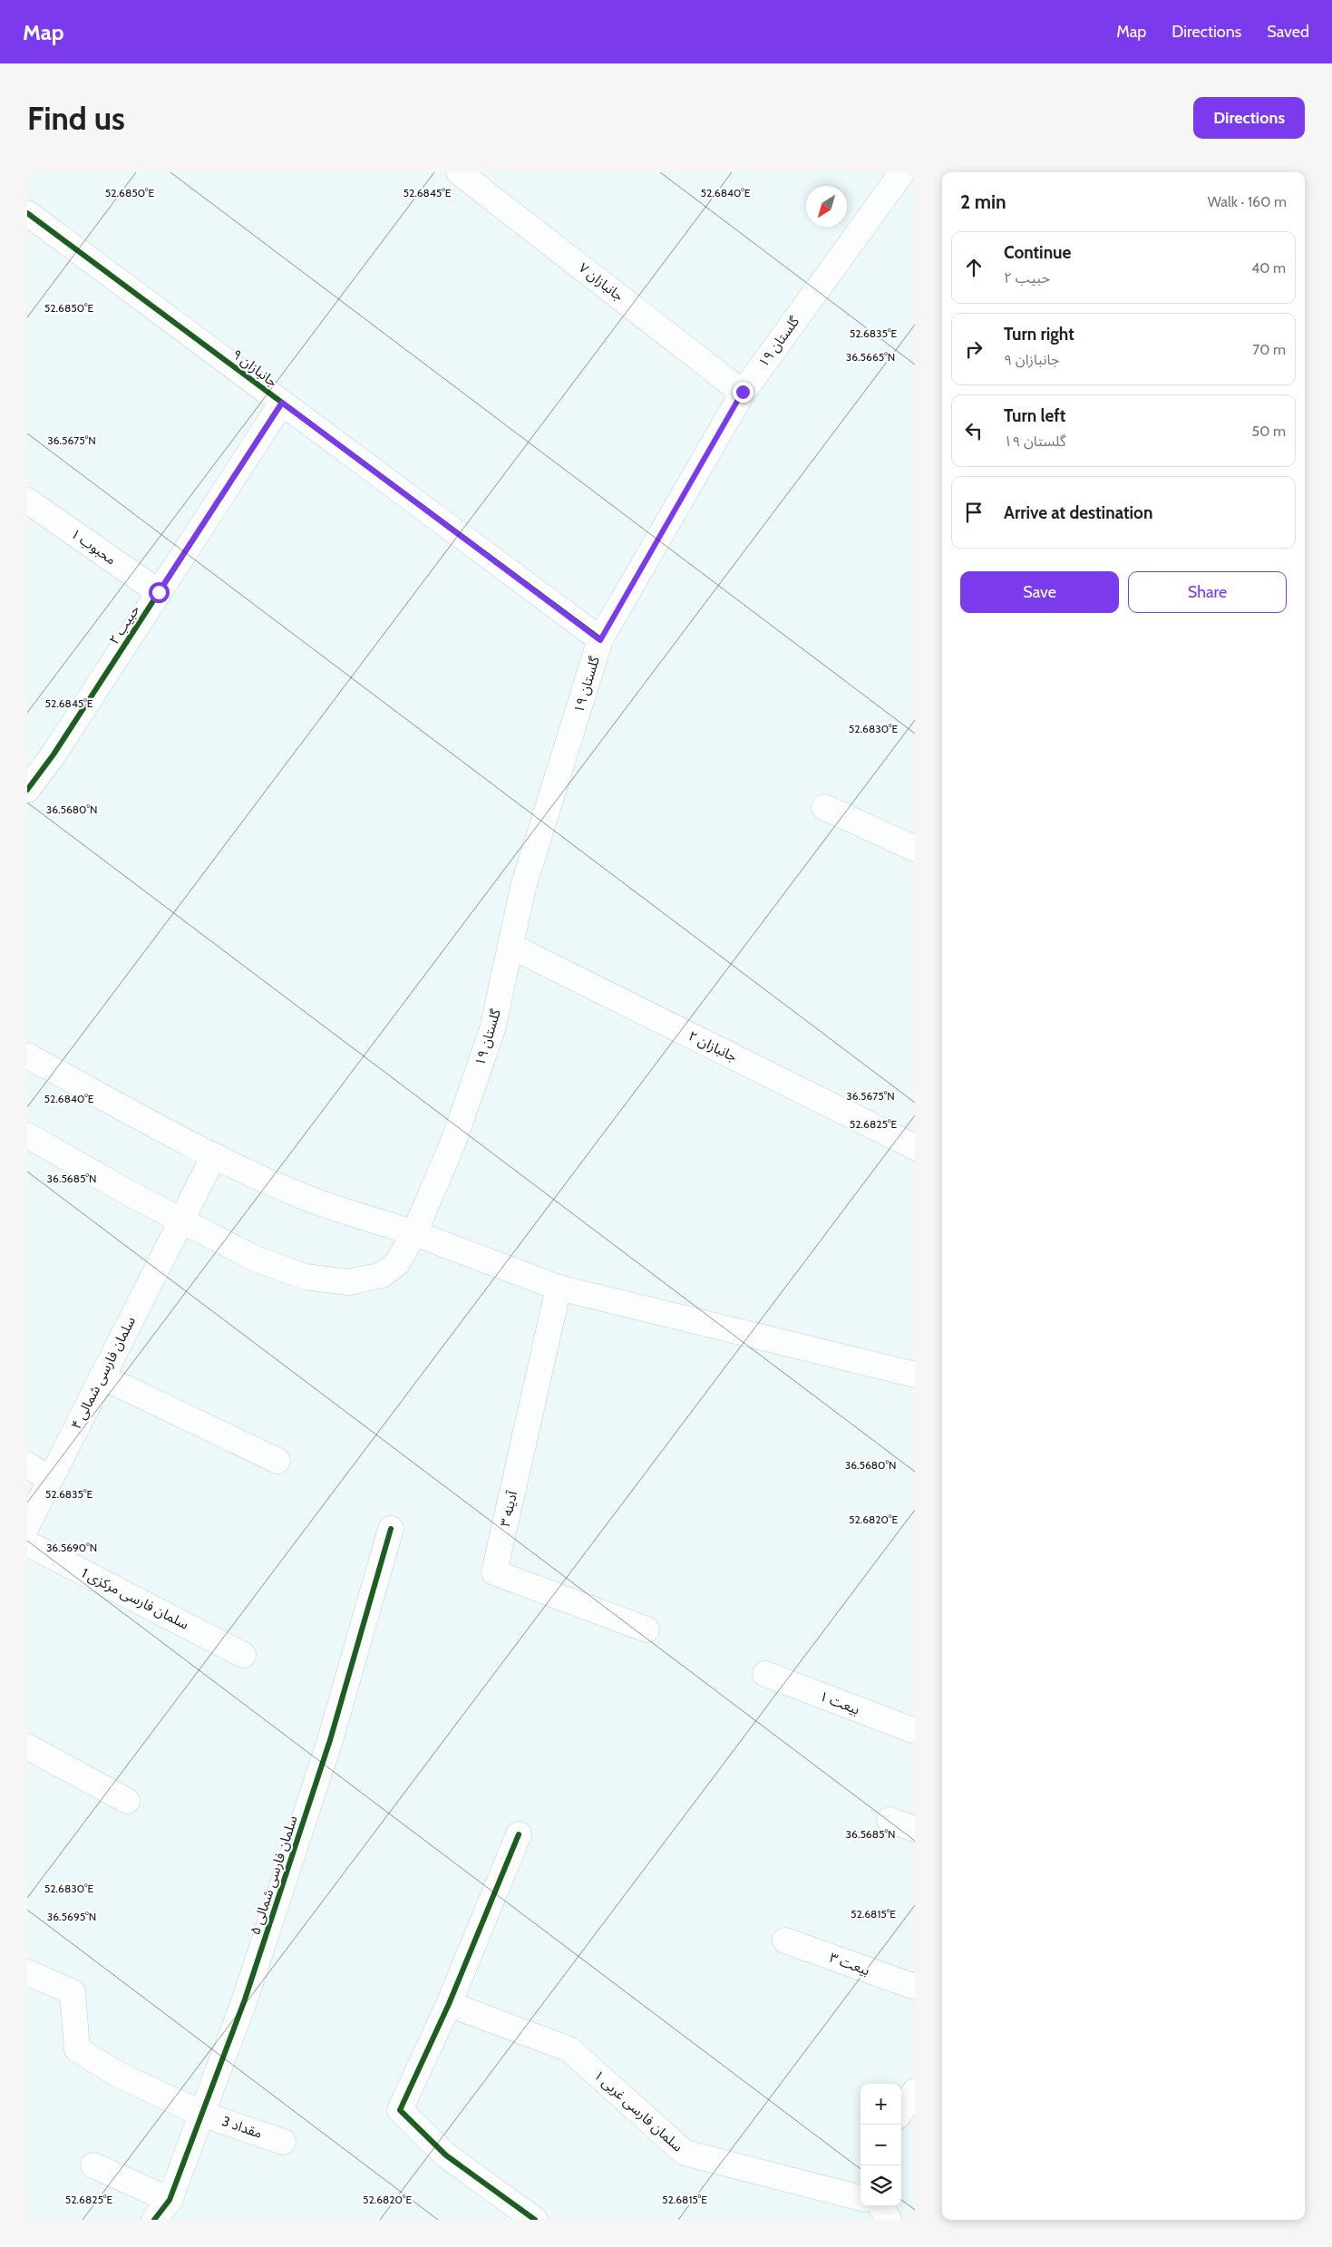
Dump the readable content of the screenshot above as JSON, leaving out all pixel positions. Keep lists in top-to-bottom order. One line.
{"streets":{"street":["جانبازان ۷","گلستان ۱۹","جانبازان ۹","محبوب ۱","حبیب ۲","جانبازان ۲","سلمان فارسی شمالی ۴","آدینه ۳","سلمان فارسی مرکزی 1","بیعت ۱","سلمان فارسی شمالی ۵","بیعت ۳","سلمان فارسی غربی ۱","مقداد 3"]},"crossings":[["جانبازان ۷","گلستان ۱۹"],["گلستان ۱۹","جانبازان ۹"],["گلستان ۱۹","جانبازان ۲"],["گلستان ۱۹","سلمان فارسی شمالی ۴"],["جانبازان ۹","حبیب ۲"],["محبوب ۱","حبیب ۲"],["سلمان فارسی شمالی ۵","مقداد 3"]],"north":"bottom left","page":{"header":"Map","nav":["Map","Directions","Saved"],"buttons":["Directions",["Save","Share"]],"title":"Find us","heading":["2 min","Walk · 160 m"],"list":[["Continue","حبیب ۲","40 m"],["Turn right","جانبازان ۹","70 m"],["Turn left","گلستان ۱۹","50 m"],"Arrive at destination"],"map_buttons":["+","−"]},"coordinates":["52.6850°E","52.6845°E","52.6840°E","52.6835°E","36.5665°N","36.5675°N","52.6830°E","36.5680°N","52.6825°E","36.5685°N","52.6820°E","36.5690°N","52.6815°E","36.5695°N"]}
